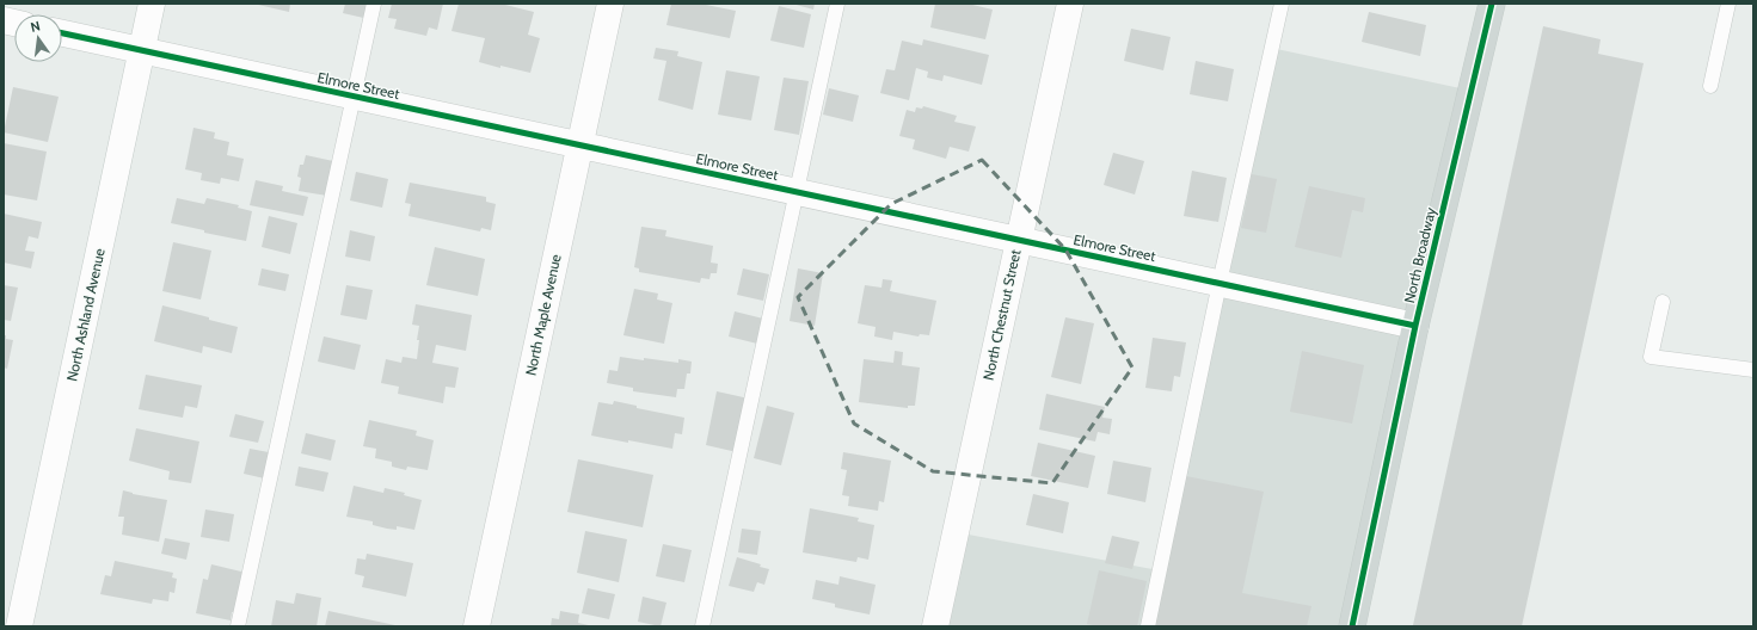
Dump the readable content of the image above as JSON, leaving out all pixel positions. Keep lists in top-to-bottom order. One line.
{"streets":{"main road":["North Broadway"],"street":["Elmore Street","North Ashland Avenue","North Maple Avenue","North Chestnut Street"]},"crossings":[["Elmore Street","North Broadway"],["Elmore Street","North Ashland Avenue"],["Elmore Street","North Maple Avenue"],["Elmore Street","North Chestnut Street"]],"north":"top"}
